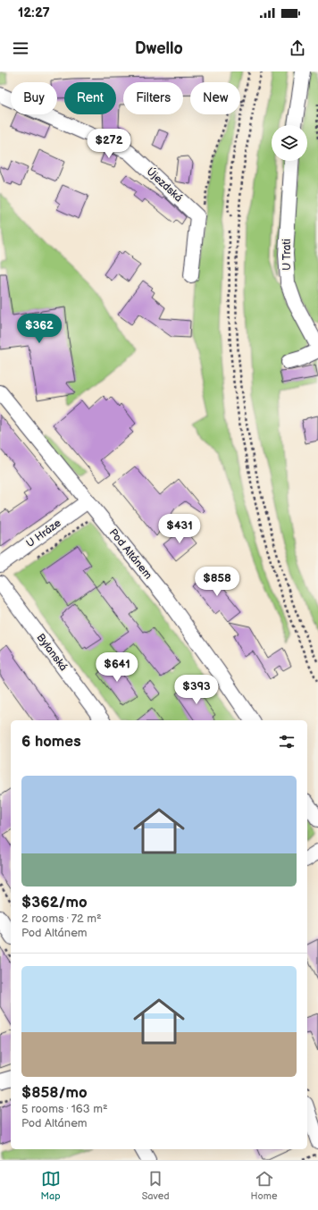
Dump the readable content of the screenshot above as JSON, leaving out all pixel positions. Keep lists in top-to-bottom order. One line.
{"streets":{"street":["Újezdská","U Trati","U Hráze","Pod Altánem","Bylanská"]},"crossings":[["U Hráze","Pod Altánem"]],"page":{"status":"12:27","header":"Dwello","chip":["Buy","Rent","Filters","New"],"price":["$272","$362","$431","$858","$641","$393"],"heading":"6 homes","list":[{"name":"$362/mo","note":"2 rooms · 72 m² · Pod Altánem"},{"name":"$858/mo","note":"5 rooms · 163 m² · Pod Altánem"}],"tabs":["Map","Saved","Home"]}}
